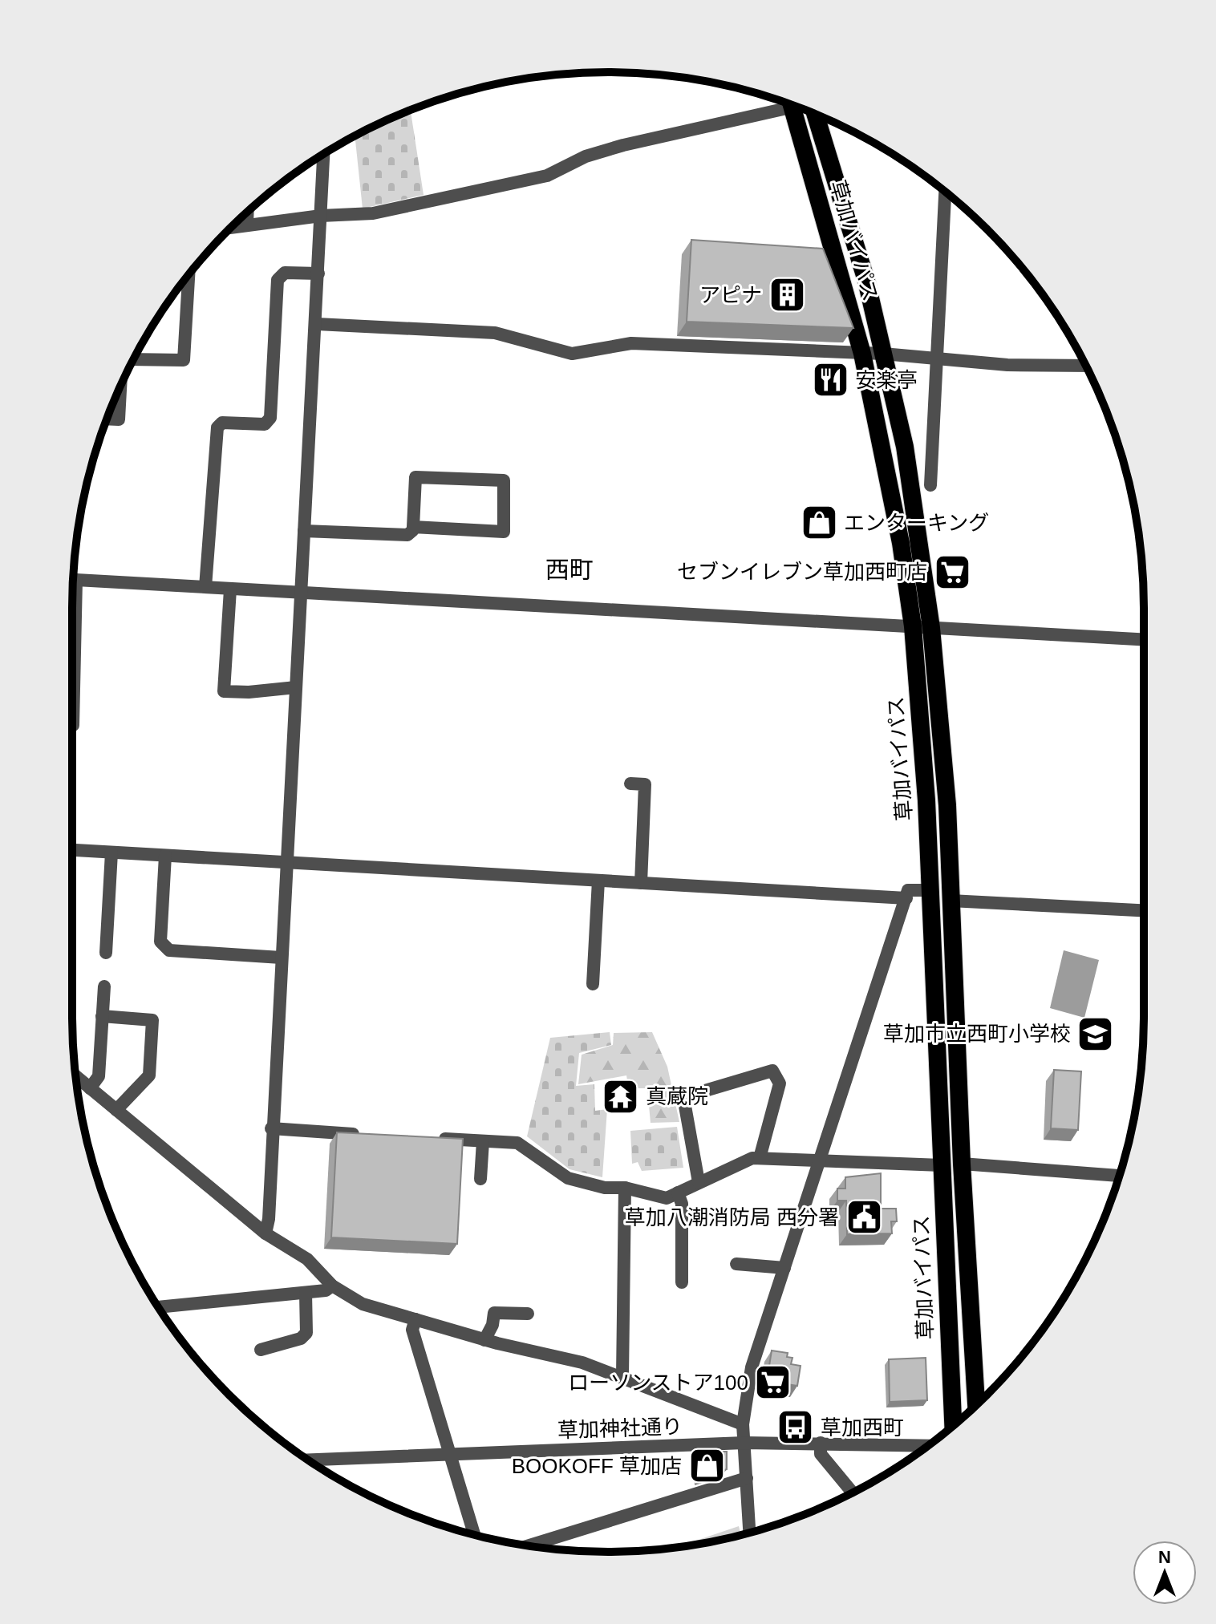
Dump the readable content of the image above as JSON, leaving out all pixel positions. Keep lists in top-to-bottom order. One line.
{"streets":{"highway":["草加バイパス"],"street":["草加神社通り"]},"districts":["西町"],"places":{"building":["アピナ"],"restaurant":["安楽亭"],"shop":["エンターキング","BOOKOFF 草加店"],"supermarket":["セブンイレブン草加西町店","ローソンストア100"],"school or university":["草加市立西町小学校"],"temple":["真蔵院"],"public building":["草加八潮消防局 西分署"],"bus stop":["草加西町"]},"north":"top"}
